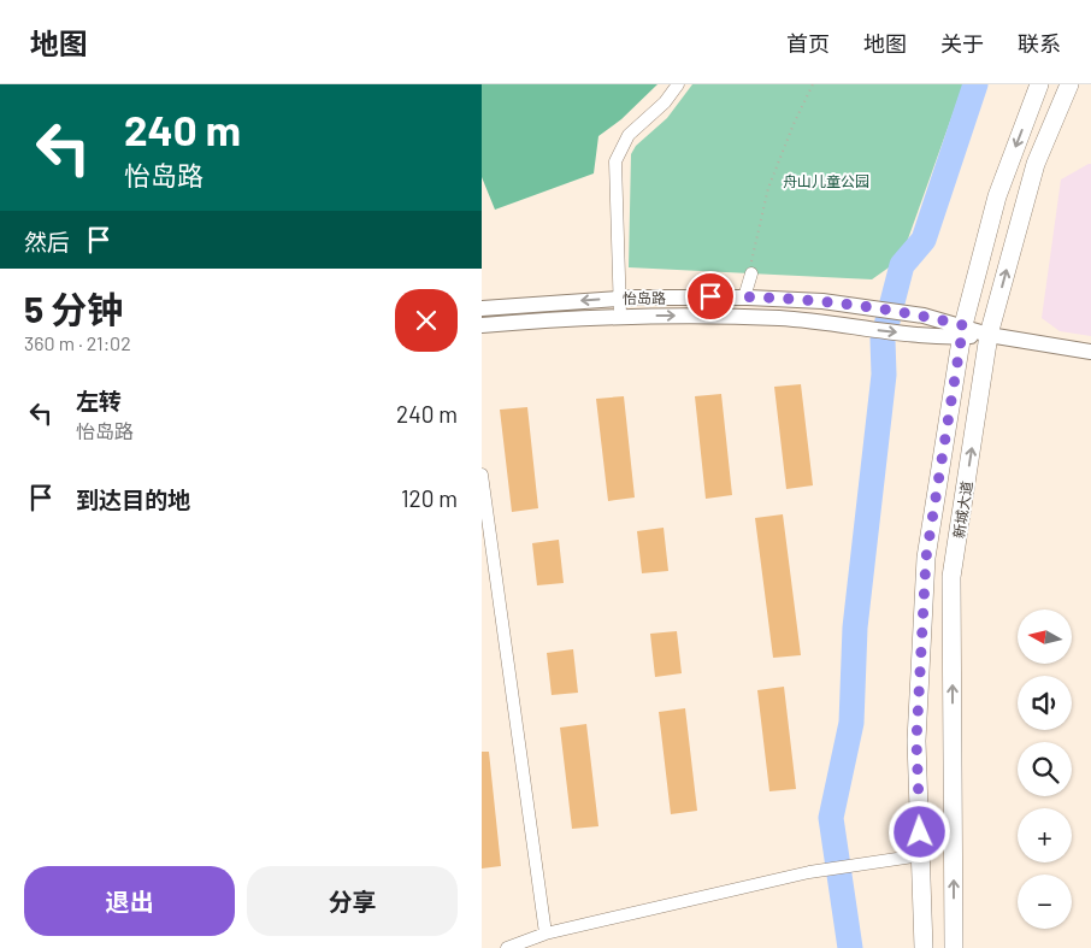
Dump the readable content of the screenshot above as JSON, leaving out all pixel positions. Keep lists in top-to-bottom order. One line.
{"streets":{"main road":["新城大道"],"street":["怡岛路"]},"crossings":[["怡岛路","新城大道"]],"parks":["舟山儿童公园"],"north":"left","page":{"header":"地图","nav":["首页","地图","关于","联系"],"turn":["240 m","怡岛路"],"then":"然后","heading":["5 分钟","360 m · 21:02"],"list":[{"name":"左转","note":"怡岛路","value":"240 m"},{"name":"到达目的地","value":"120 m"}],"map_buttons":["+","−"],"buttons":["退出","分享"]}}
